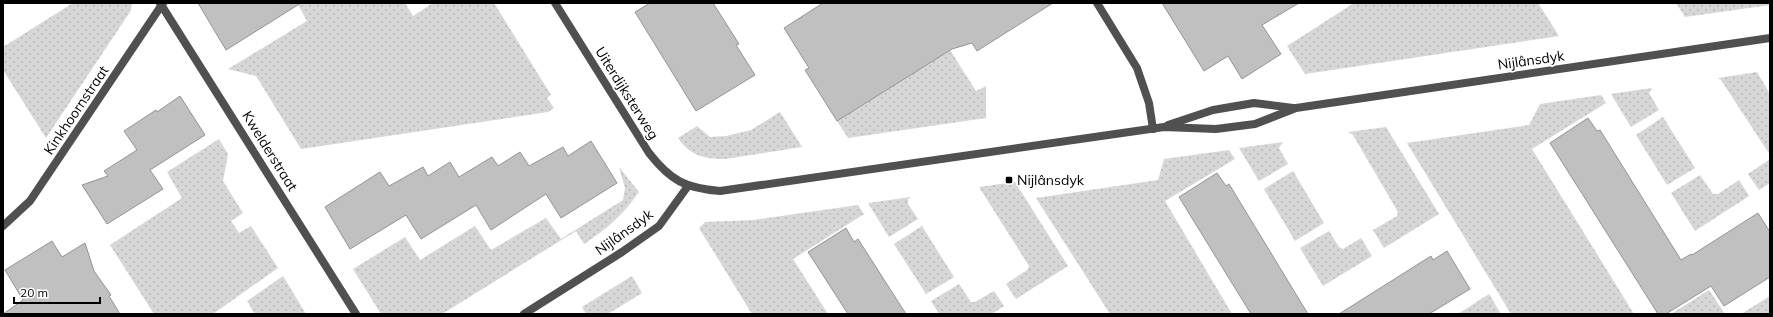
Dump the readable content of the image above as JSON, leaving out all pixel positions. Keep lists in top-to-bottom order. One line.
{"streets":{"street":["Nijlânsdyk","Uiterdijksterweg","Kinkhoornstraat","Kwelderstraat"]},"crossings":[["Nijlânsdyk","Uiterdijksterweg"],["Kinkhoornstraat","Kwelderstraat"]],"places":{"transit":["Nijlânsdyk"]},"scale_bar":"20 m"}
